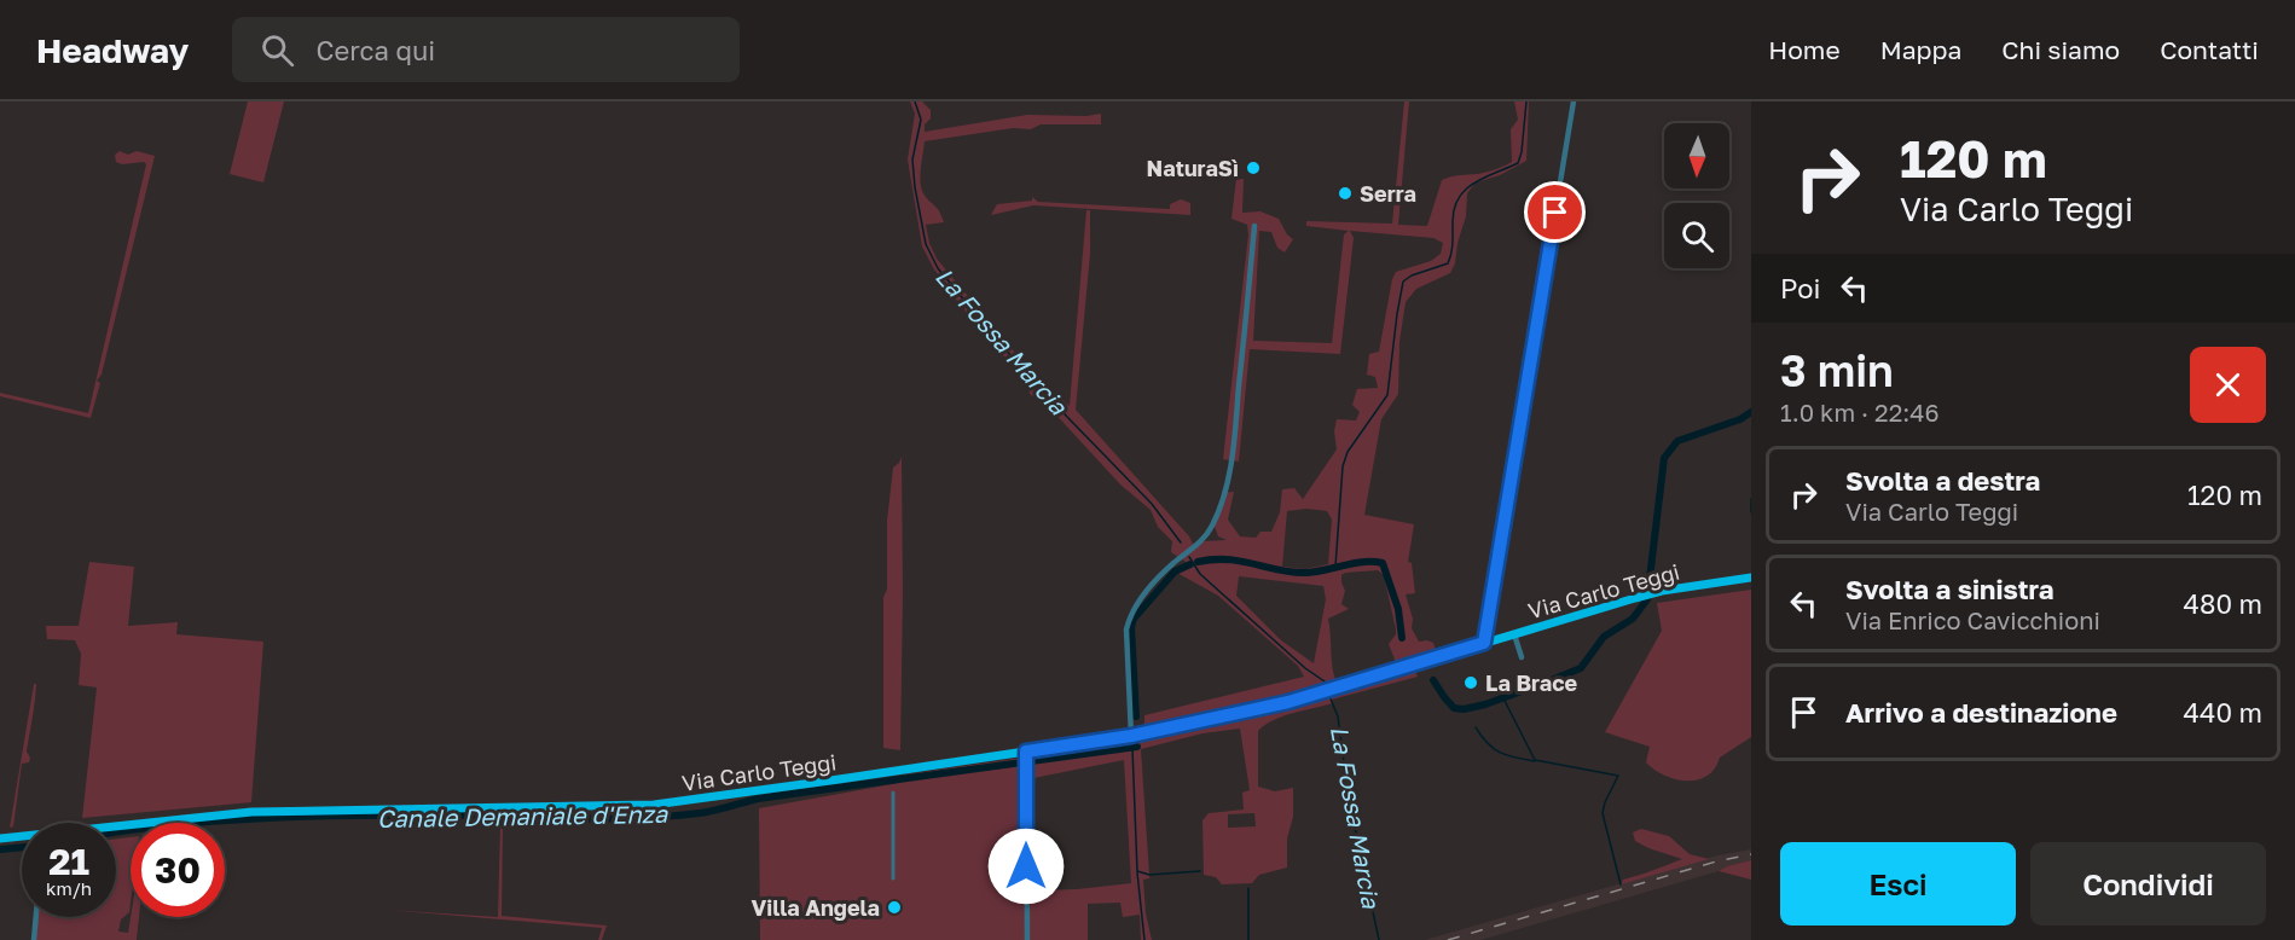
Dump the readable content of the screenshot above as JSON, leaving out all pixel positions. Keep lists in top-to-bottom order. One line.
{"streets":{"main road":["Via Carlo Teggi"]},"water":["La Fossa Marcia","Canale Demaniale d'Enza"],"places":["NaturaSì","Serra","La Brace","Villa Angela"],"north":"bottom","page":{"header":"Headway","search":"Cerca qui","nav":["Home","Mappa","Chi siamo","Contatti"],"turn":["120 m","Via Carlo Teggi"],"then":"Poi","heading":["3 min","1.0 km · 22:46"],"list":[{"name":"Svolta a destra","note":"Via Carlo Teggi","value":"120 m"},{"name":"Svolta a sinistra","note":"Via Enrico Cavicchioni","value":"480 m"},{"name":"Arrivo a destinazione","value":"440 m"}],"speed":"21 km/h","limit":"30","buttons":["Esci","Condividi"]}}
